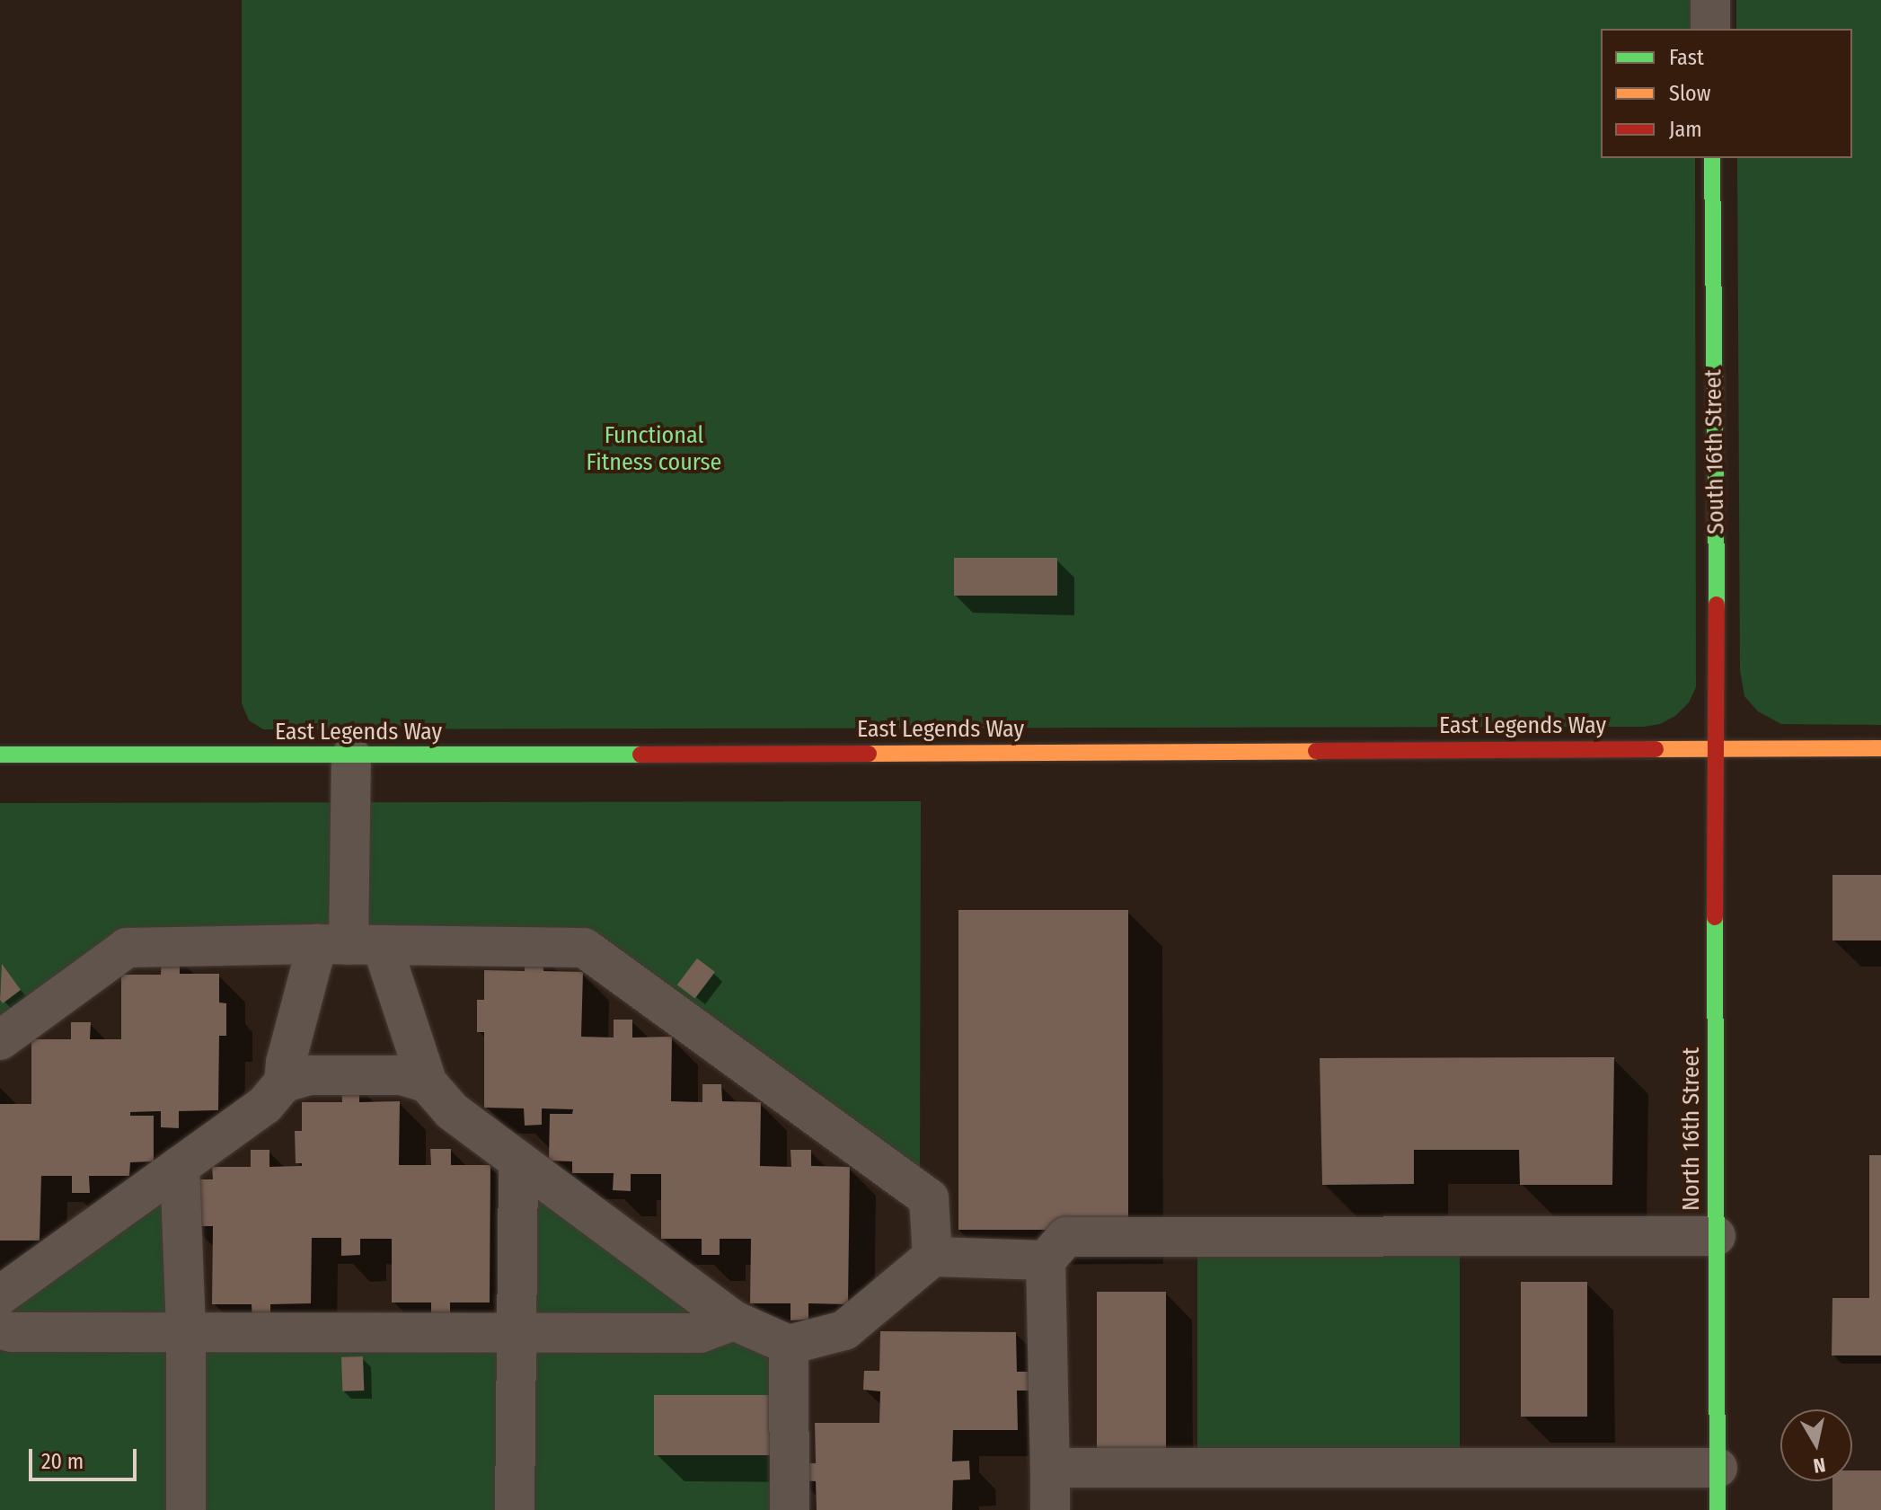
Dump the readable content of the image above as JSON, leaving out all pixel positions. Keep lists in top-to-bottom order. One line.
{"streets":{"street":["South 16th Street","East Legends Way","North 16th Street"]},"crossings":[["South 16th Street","East Legends Way"],["South 16th Street","North 16th Street"],["East Legends Way","North 16th Street"]],"parks":["Functional Fitness course"],"legend":["Fast","Slow","Jam"],"scale_bar":"20 m","north":"bottom"}
